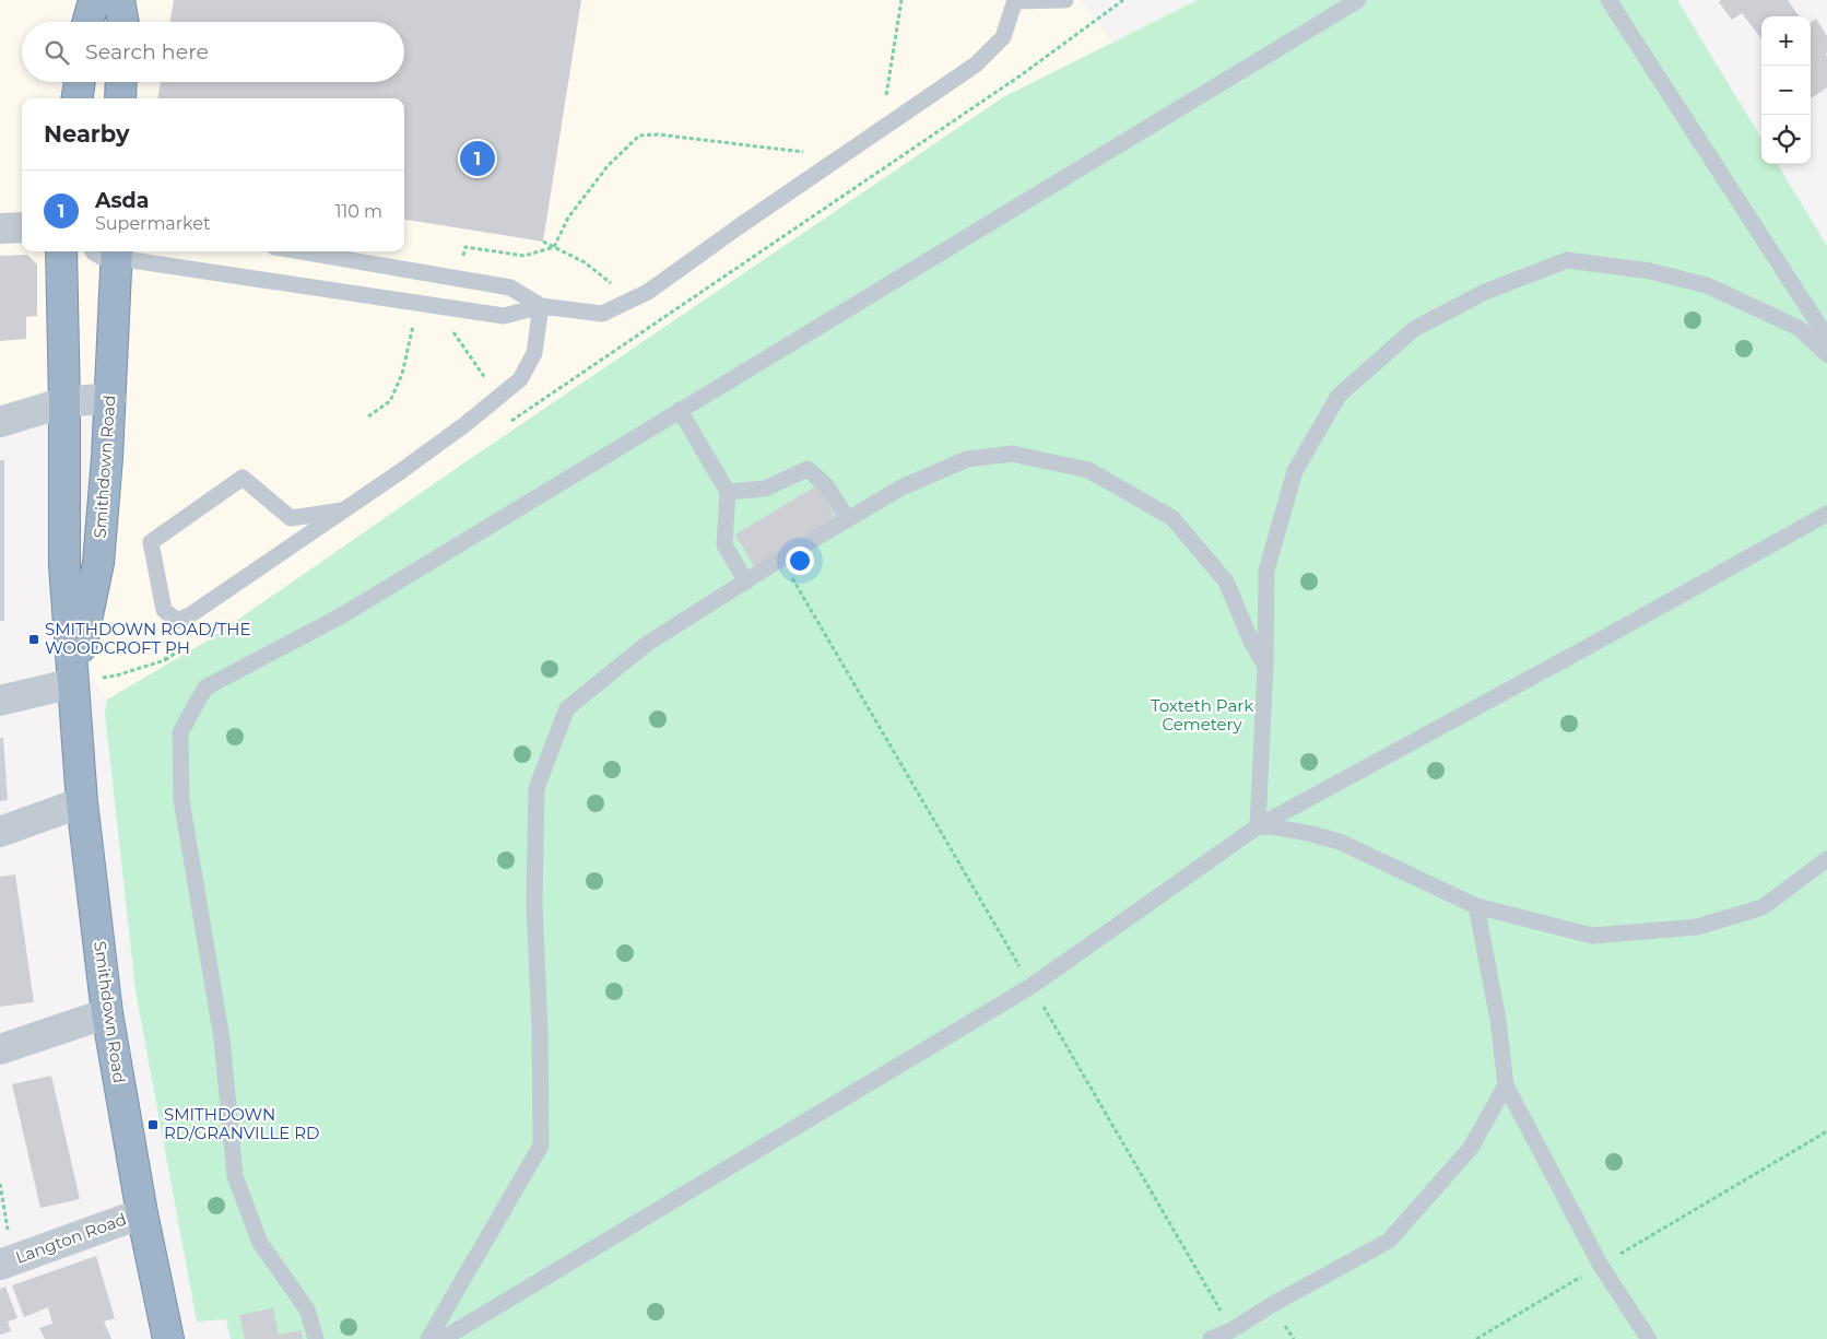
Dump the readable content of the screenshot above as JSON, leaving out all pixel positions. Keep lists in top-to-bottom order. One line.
{"streets":{"highway":["Smithdown Road"],"street":["Langton Road"]},"crossings":[["Smithdown Road","Langton Road"]],"parks":["Toxteth Park Cemetery"],"places":{"transit":["SMITHDOWN ROAD/THE WOODCROFT PH","SMITHDOWN RD/GRANVILLE RD"]},"page":{"map_buttons":["+","−"],"search":"Search here","heading":"Nearby","pins":"1","list":[{"mark":"1","name":"Asda","note":"Supermarket","value":"110 m"}]}}
